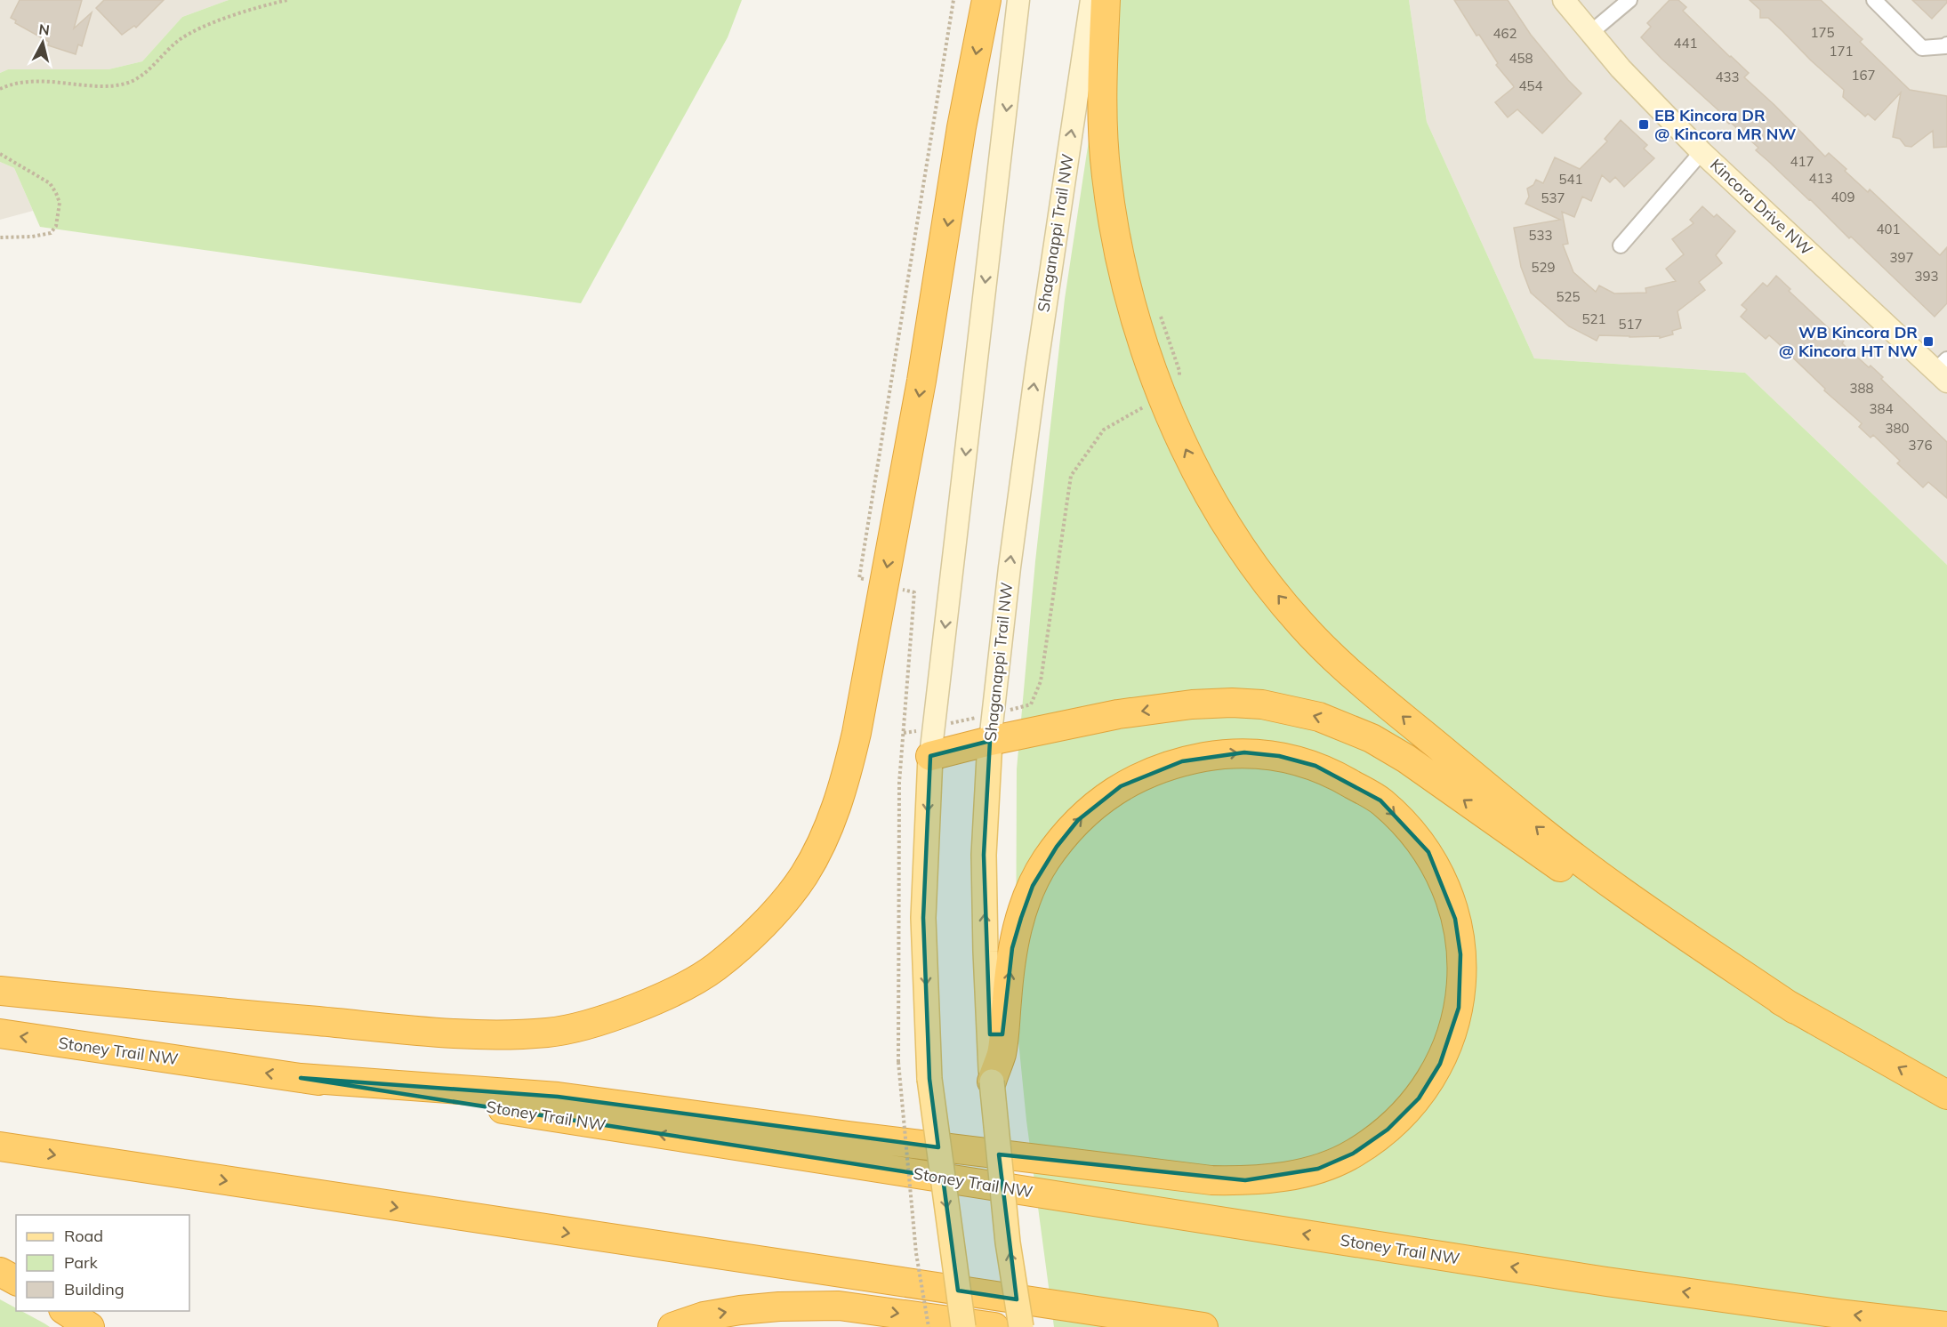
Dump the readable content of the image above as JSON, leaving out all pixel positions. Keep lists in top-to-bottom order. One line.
{"streets":{"highway":["Stoney Trail NW"],"main road":["Kincora Drive NW","Shaganappi Trail NW"]},"places":{"transit":["EB Kincora DR @ Kincora MR NW","WB Kincora DR @ Kincora HT NW"]},"house_numbers":["175","462","441","171","458","167","433","454","417","413","541","409","537","401","533","397","529","393","525","521","517","388","384","380","376"],"legend":["Road","Park","Building"],"north":"top"}
